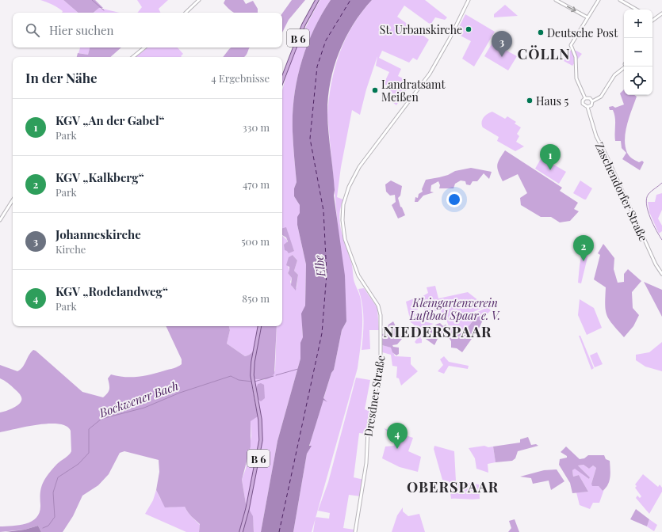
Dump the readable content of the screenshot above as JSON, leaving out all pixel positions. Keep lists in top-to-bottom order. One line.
{"streets":{"main road":["B 6","Zaschendorfer Straße","Dresdner Straße"]},"districts":["CÖLLN","NIEDERSPAAR","OBERSPAAR"],"water":["Elbe","Bockwener Bach"],"parks":["Kleingartenverein Luftbad Spaar e. V."],"places":["St. Urbanskirche","Deutsche Post","Landratsamt Meißen","Haus 5"],"page":{"map_buttons":["+","−"],"search":"Hier suchen","pins":["3","1","2","4"],"heading":["In der Nähe","4 Ergebnisse"],"list":[{"mark":"1","name":"KGV „An der Gabel“","note":"Park","value":"330 m"},{"mark":"2","name":"KGV „Kalkberg“","note":"Park","value":"470 m"},{"mark":"3","name":"Johanneskirche","note":"Kirche","value":"500 m"},{"mark":"4","name":"KGV „Rodelandweg“","note":"Park","value":"850 m"}]}}
